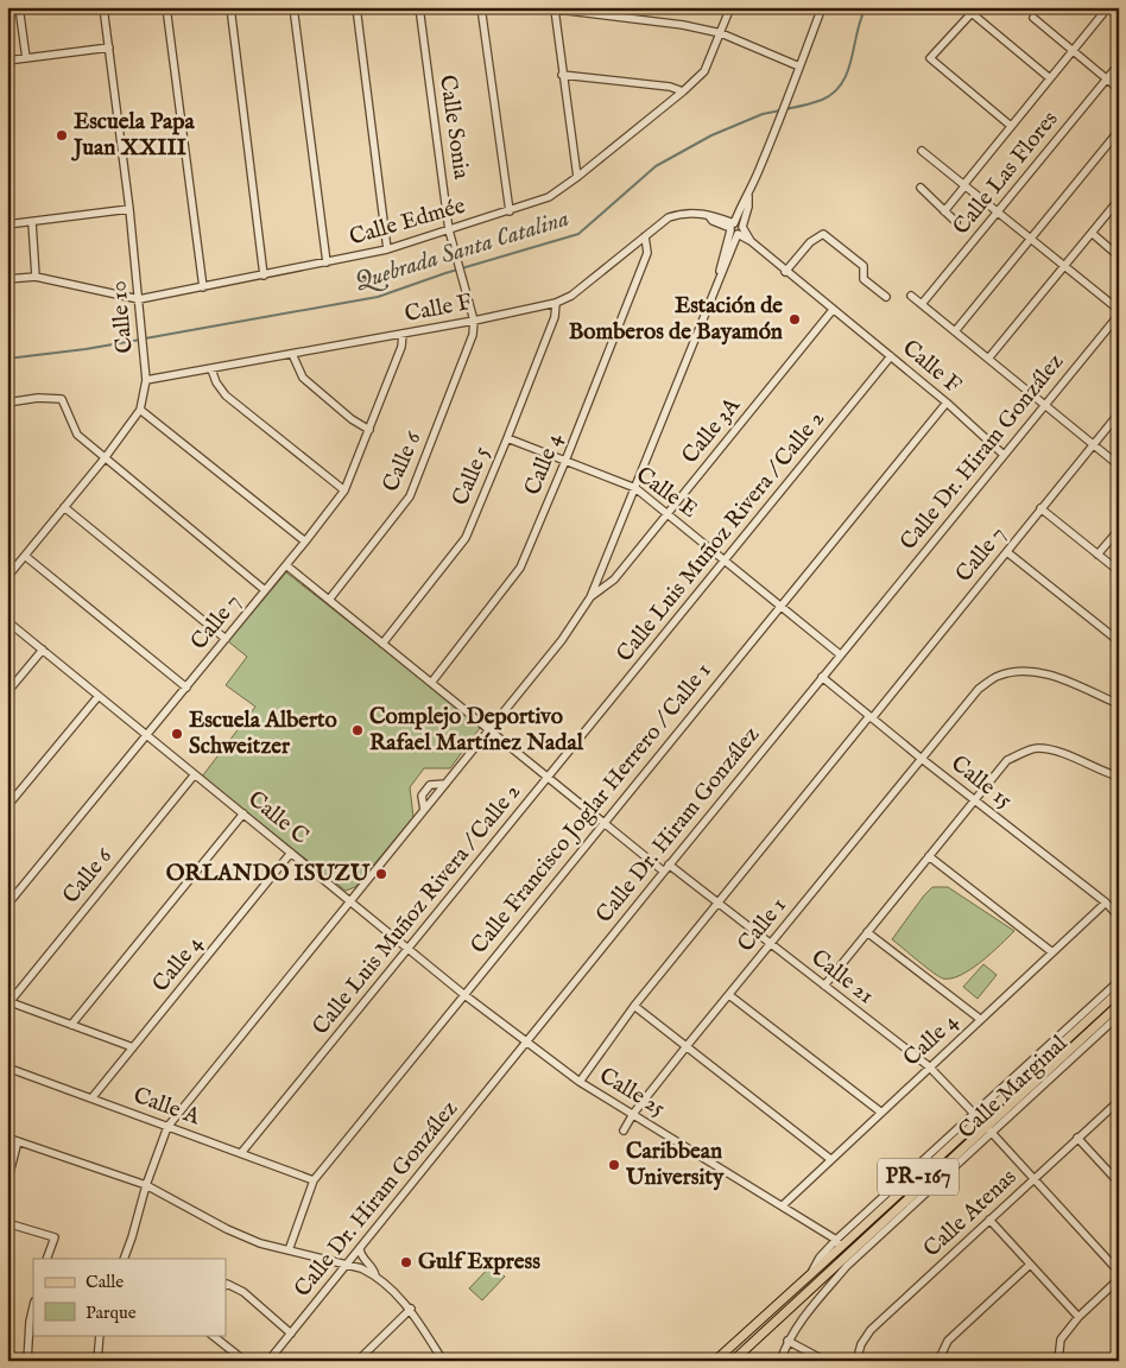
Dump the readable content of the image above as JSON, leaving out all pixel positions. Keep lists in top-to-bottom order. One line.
{"streets":{"main road":["PR-167"],"street":["Calle Sonia","Calle Las Flores","Calle Edmée","Calle F","Calle 10","Calle 3A","Calle Dr. Hiram González","Calle 6","Calle 4","Calle 5","Calle E","Calle Luis Muñoz Rivera / Calle 2","Calle 7","Calle 15","Calle Francisco Joglar Herrero / Calle 1","Calle C","Calle 1","Calle 21","Calle Marginal","Calle 25","Calle A","Calle Atenas"]},"crossings":[["Calle Sonia","Calle Edmée"],["Calle Sonia","Calle F"],["Calle Sonia","Calle 6"],["Calle Edmée","Calle 10"],["Calle F","Calle 10"],["Calle F","Calle 3A"],["Calle F","Calle Dr. Hiram González"],["Calle F","Calle 6"],["Calle F","Calle 4"],["Calle F","Calle 5"],["Calle F","Calle Luis Muñoz Rivera / Calle 2"],["Calle F","Calle 7"],["Calle F","Calle Francisco Joglar Herrero / Calle 1"],["Calle 3A","Calle E"],["Calle Dr. Hiram González","Calle E"],["Calle Dr. Hiram González","Calle 15"],["Calle Dr. Hiram González","Calle C"],["Calle Dr. Hiram González","Calle 21"],["Calle Dr. Hiram González","Calle 25"],["Calle 6","Calle C"],["Calle 6","Calle 21"],["Calle 4","Calle E"],["Calle 4","Calle 15"],["Calle 4","Calle C"],["Calle 4","Calle 21"],["Calle 4","Calle 25"],["Calle 4","Calle A"],["Calle 5","Calle E"],["Calle 5","Calle 21"],["Calle E","Calle Luis Muñoz Rivera / Calle 2"],["Calle E","Calle Francisco Joglar Herrero / Calle 1"],["Calle Luis Muñoz Rivera / Calle 2","Calle C"],["Calle Luis Muñoz Rivera / Calle 2","Calle 21"],["Calle Luis Muñoz Rivera / Calle 2","Calle A"],["Calle 7","Calle 15"],["Calle 7","Calle C"],["Calle 7","Calle 21"],["Calle 7","Calle 25"],["Calle 15","Calle 1"],["Calle Francisco Joglar Herrero / Calle 1","Calle C"],["Calle Francisco Joglar Herrero / Calle 1","Calle 21"],["Calle Francisco Joglar Herrero / Calle 1","Calle A"],["Calle C","Calle 25"],["Calle 1","Calle 21"],["Calle 1","Calle 25"],["Calle 21","Calle Marginal"],["Calle 21","PR-167"],["Calle 21","Calle Atenas"],["Calle Marginal","PR-167"],["Calle 25","PR-167"]],"water":["Quebrada Santa Catalina"],"places":["Escuela Papa Juan XXIII","Estación de Bomberos de Bayamón","Complejo Deportivo Rafael Martínez Nadal","Escuela Alberto Schweitzer","ORLANDO ISUZU","Caribbean University","Gulf Express"],"legend":["Calle","Parque"]}
